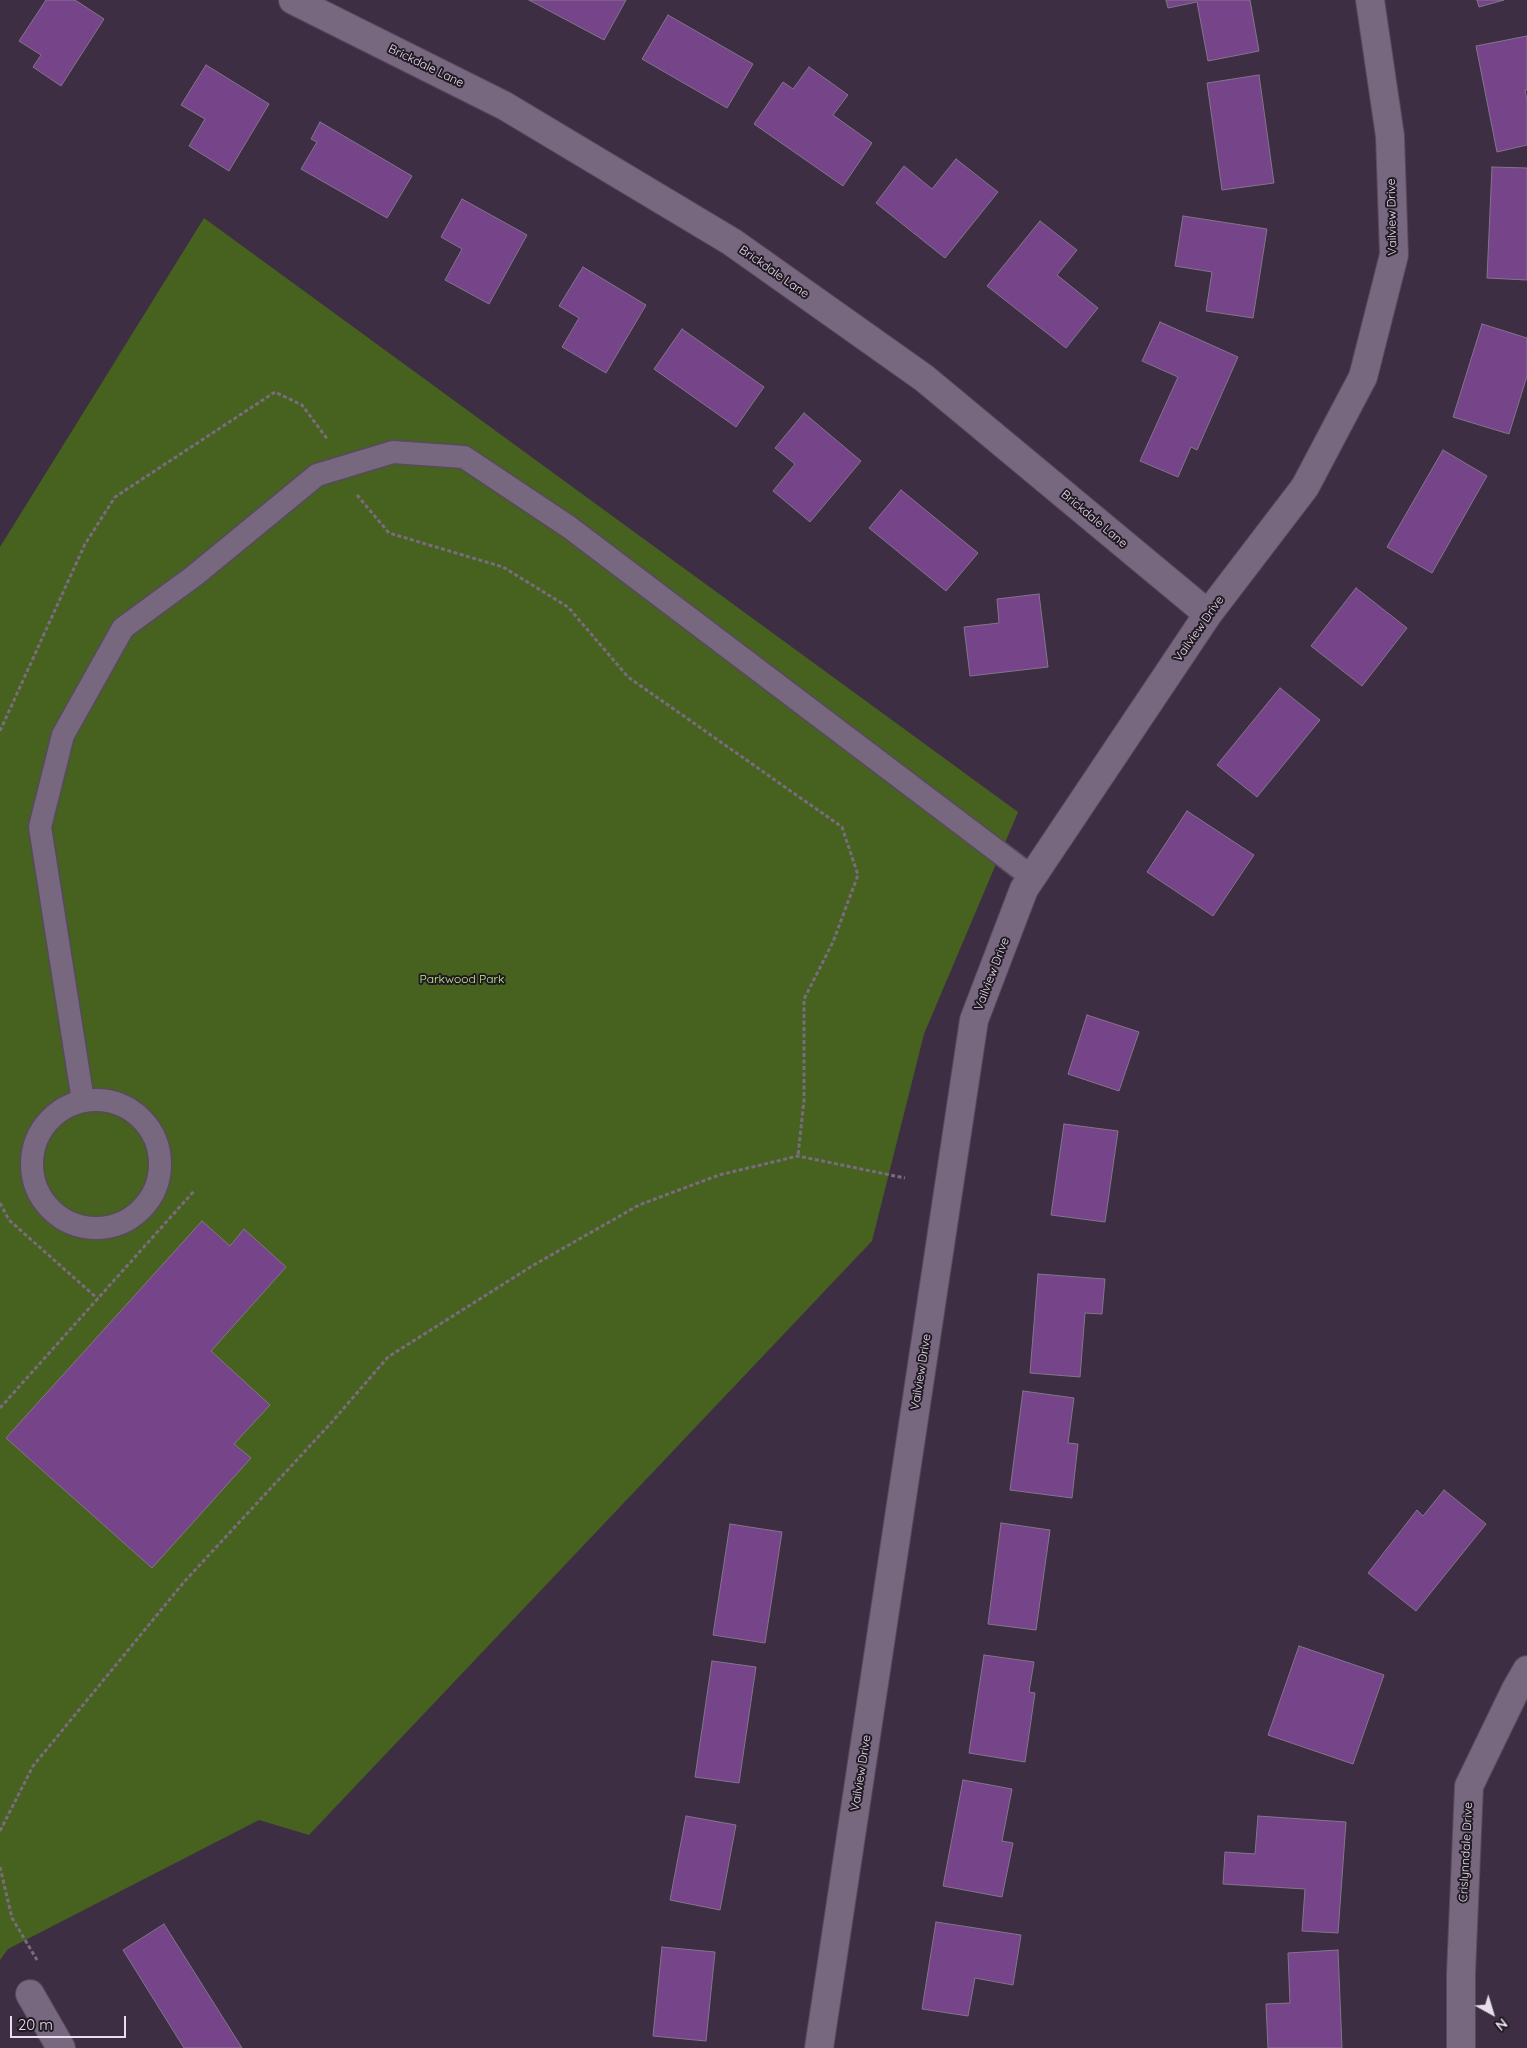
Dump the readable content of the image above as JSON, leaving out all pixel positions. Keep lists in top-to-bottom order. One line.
{"streets":{"street":["Brickdale Lane","Vailview Drive","Crislynndale Drive"]},"crossings":[["Brickdale Lane","Vailview Drive"]],"parks":["Parkwood Park"],"scale_bar":"20 m","north":"bottom right"}
